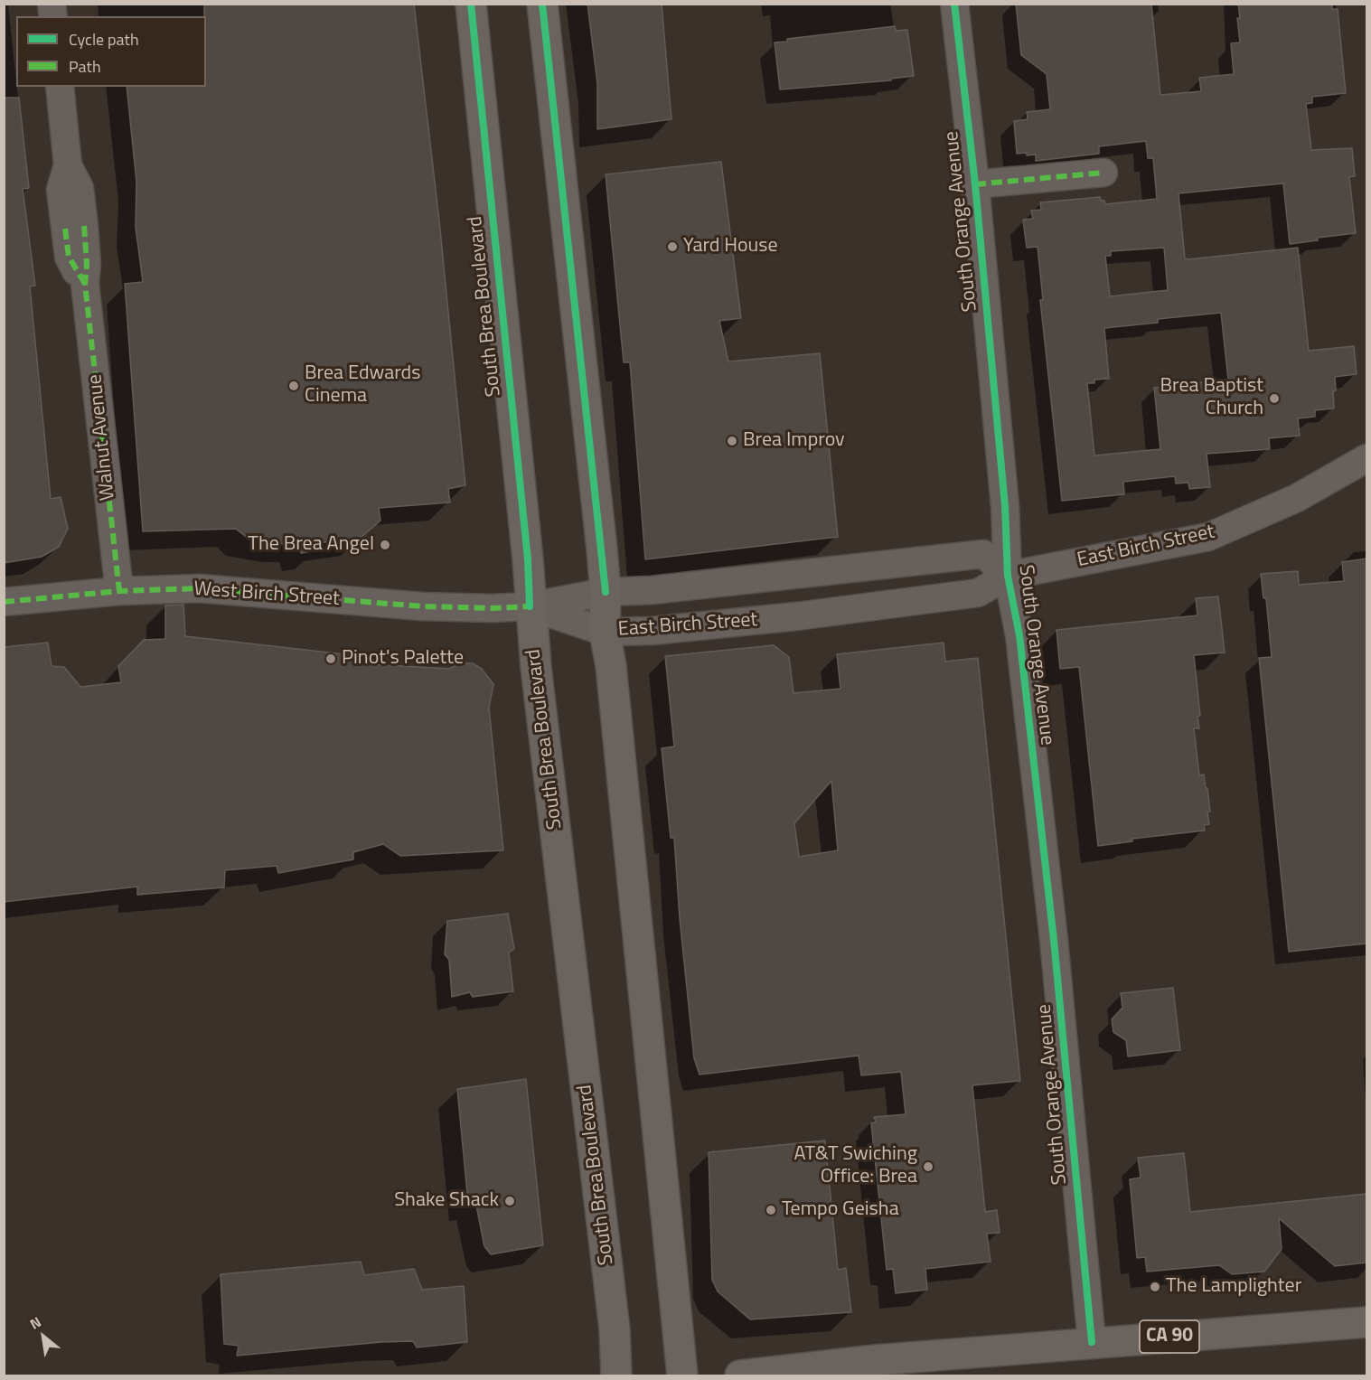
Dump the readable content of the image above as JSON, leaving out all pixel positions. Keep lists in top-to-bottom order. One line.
{"streets":{"main road":["South Brea Boulevard","CA 90"],"street":["South Orange Avenue","Walnut Avenue","East Birch Street","West Birch Street"]},"crossings":[["South Orange Avenue","East Birch Street"],["South Orange Avenue","CA 90"],["South Brea Boulevard","East Birch Street"],["South Brea Boulevard","West Birch Street"],["Walnut Avenue","West Birch Street"],["East Birch Street","West Birch Street"]],"places":["Yard House","Brea Edwards Cinema","Brea Baptist Church","Brea Improv","The Brea Angel","Pinot's Palette","AT&T Swiching Office: Brea","Shake Shack","Tempo Geisha","The Lamplighter"],"legend":["Cycle path","Path"],"north":"top left"}
